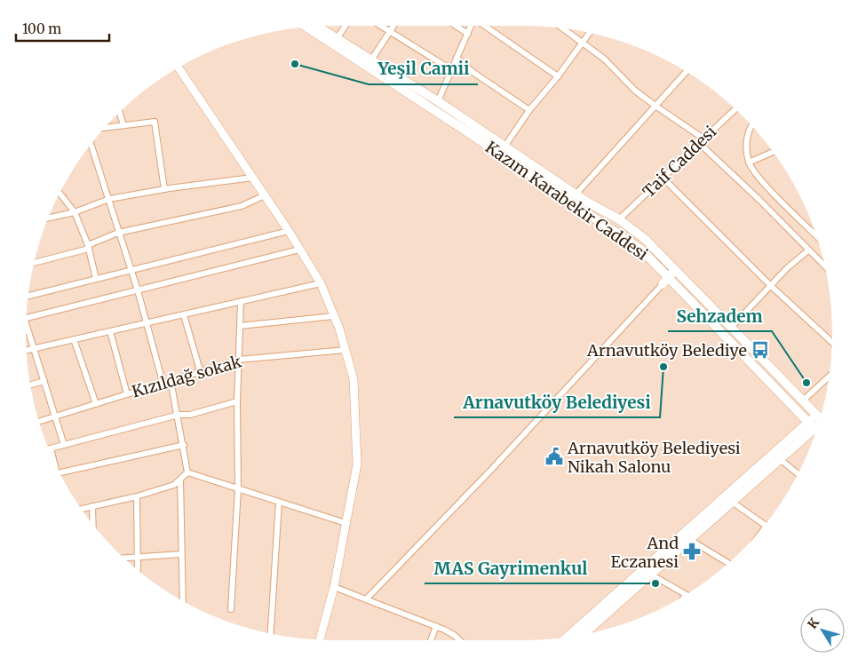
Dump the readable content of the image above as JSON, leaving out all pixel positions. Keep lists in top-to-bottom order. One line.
{"streets":{"main road":["Kazım Karabekir Caddesi"],"street":["Taif Caddesi","Kızıldağ sokak"]},"crossings":[["Taif Caddesi","Kazım Karabekir Caddesi"]],"places":{"other":["Yeşil Camii","Arnavutköy Belediyesi","Sehzadem","MAS Gayrimenkul"],"bus stop":["Arnavutköy Belediye"],"public building":["Arnavutköy Belediyesi Nikah Salonu"],"pharmacy":["And Eczanesi"]},"scale_bar":"100 m","north":"top left"}
